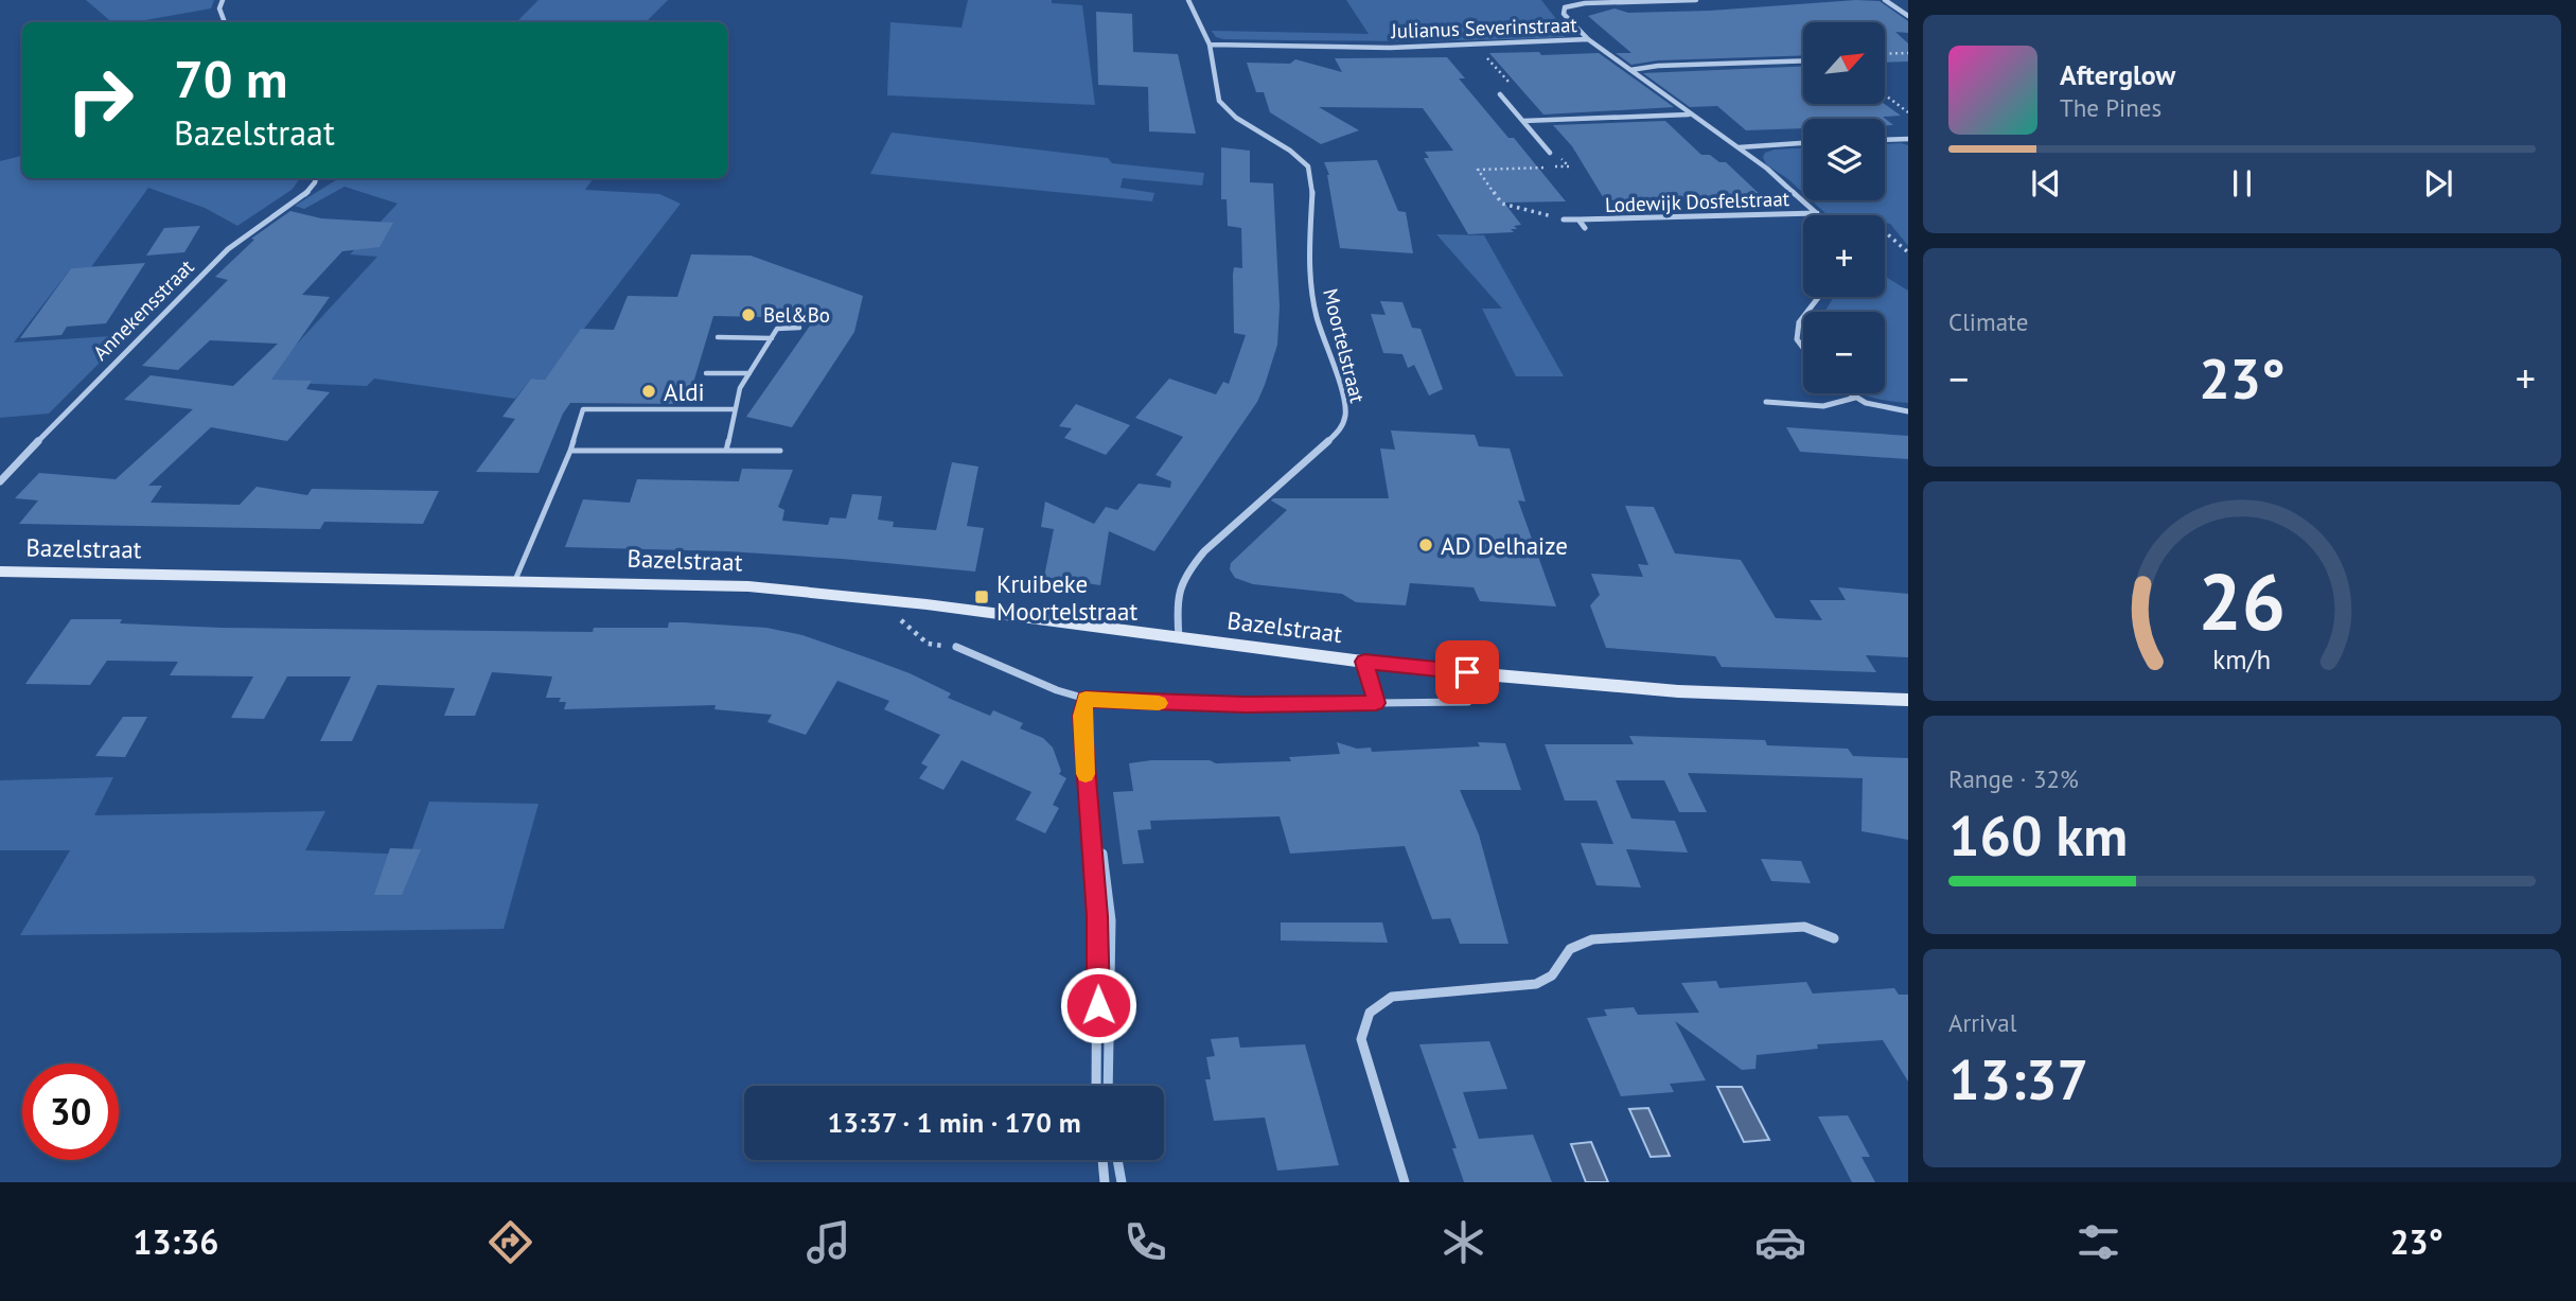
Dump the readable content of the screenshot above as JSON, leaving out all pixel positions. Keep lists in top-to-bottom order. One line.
{"streets":{"main road":["Bazelstraat"],"street":["Julianus Severinstraat","Lodewijk Dosfelstraat","Annekensstraat","Moortelstraat"]},"crossings":[["Julianus Severinstraat","Moortelstraat"],["Moortelstraat","Bazelstraat"]],"places":{"other":["Bel&Bo","Aldi","AD Delhaize"],"transit":["Kruibeke Moortelstraat"]},"north":"top right","page":{"map_buttons":["+","−"],"turn":["70 m","Bazelstraat"],"song":["Afterglow","The Pines"],"tile":["Climate",["Range · 32%","160 km"],["Arrival","13:37"]],"heat":["−","23°","+"],"limit":"30","trip":"13:37 · 1 min · 170 m","tabs":["13:36","23°"],"gauge":["26","km/h"]}}
